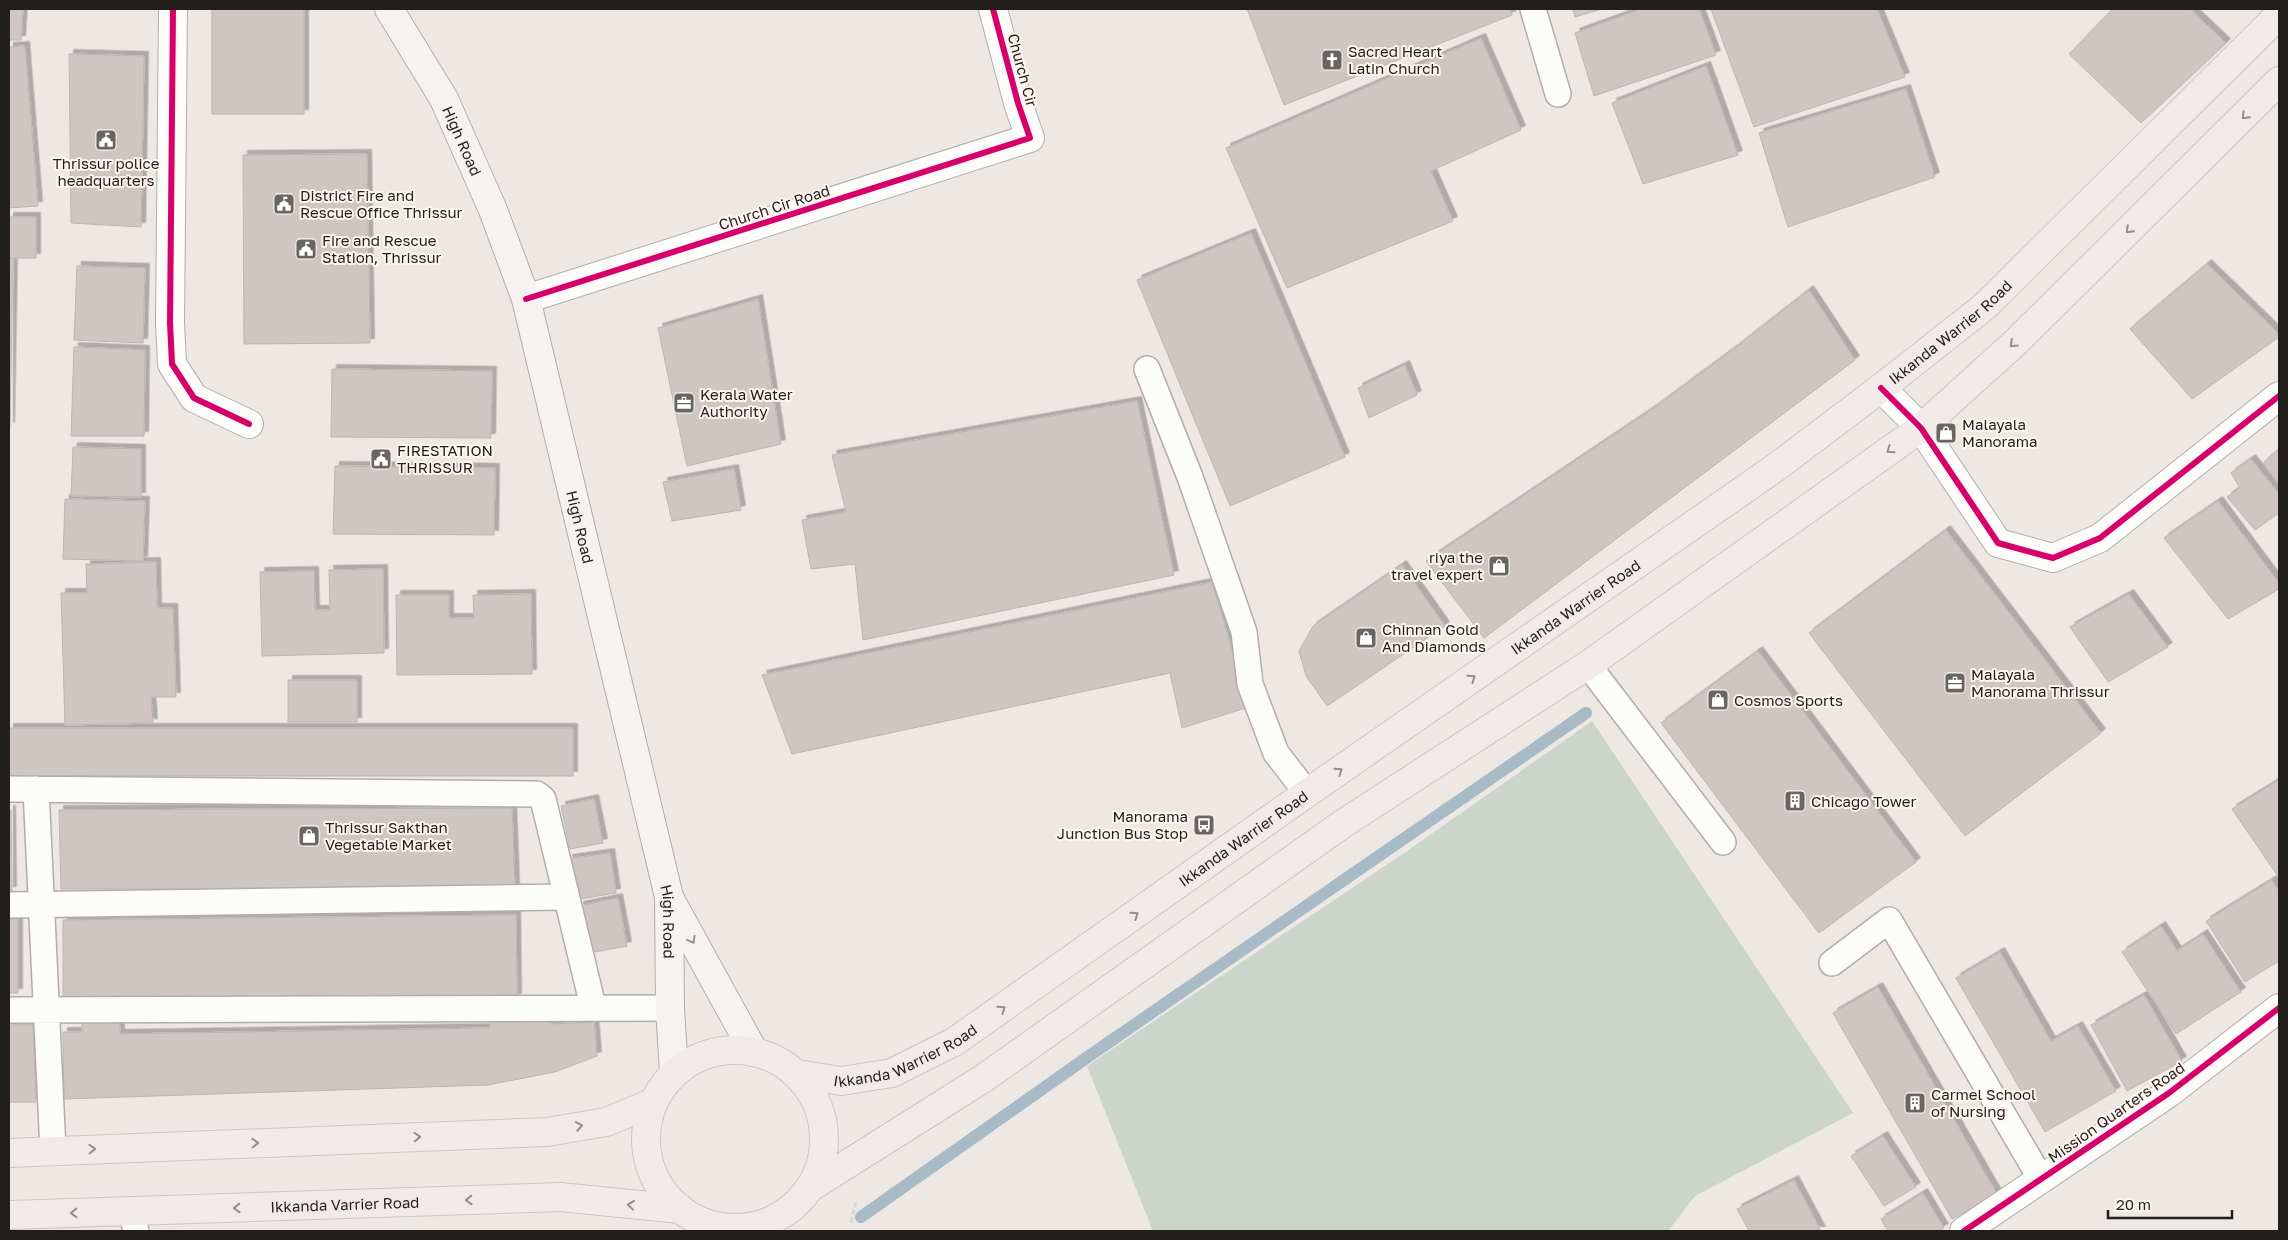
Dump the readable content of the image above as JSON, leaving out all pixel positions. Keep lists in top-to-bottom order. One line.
{"streets":{"main road":["High Road","Ikkanda Warrier Road","Ikkanda Varrier Road"],"street":["Church Cir","Church Cir Road","Mission Quarters Road"]},"crossings":[["Church Cir","Church Cir Road"],["High Road","Church Cir Road"]],"places":{"church":["Sacred Heart Latin Church"],"public building":["Thrissur police headquarters","District Fire and Rescue Office Thrissur","Fire and Rescue Station, Thrissur","FIRESTATION THRISSUR"],"office":["Kerala Water Authority","Malayala Manorama Thrissur"],"shop":["Malayala Manorama","riya the travel expert","Chinnan Gold And Diamonds","Cosmos Sports","Thrissur Sakthan Vegetable Market"],"building":["Chicago Tower","Carmel School of Nursing"],"bus stop":["Manorama Junction Bus Stop"]},"scale_bar":"20 m"}
